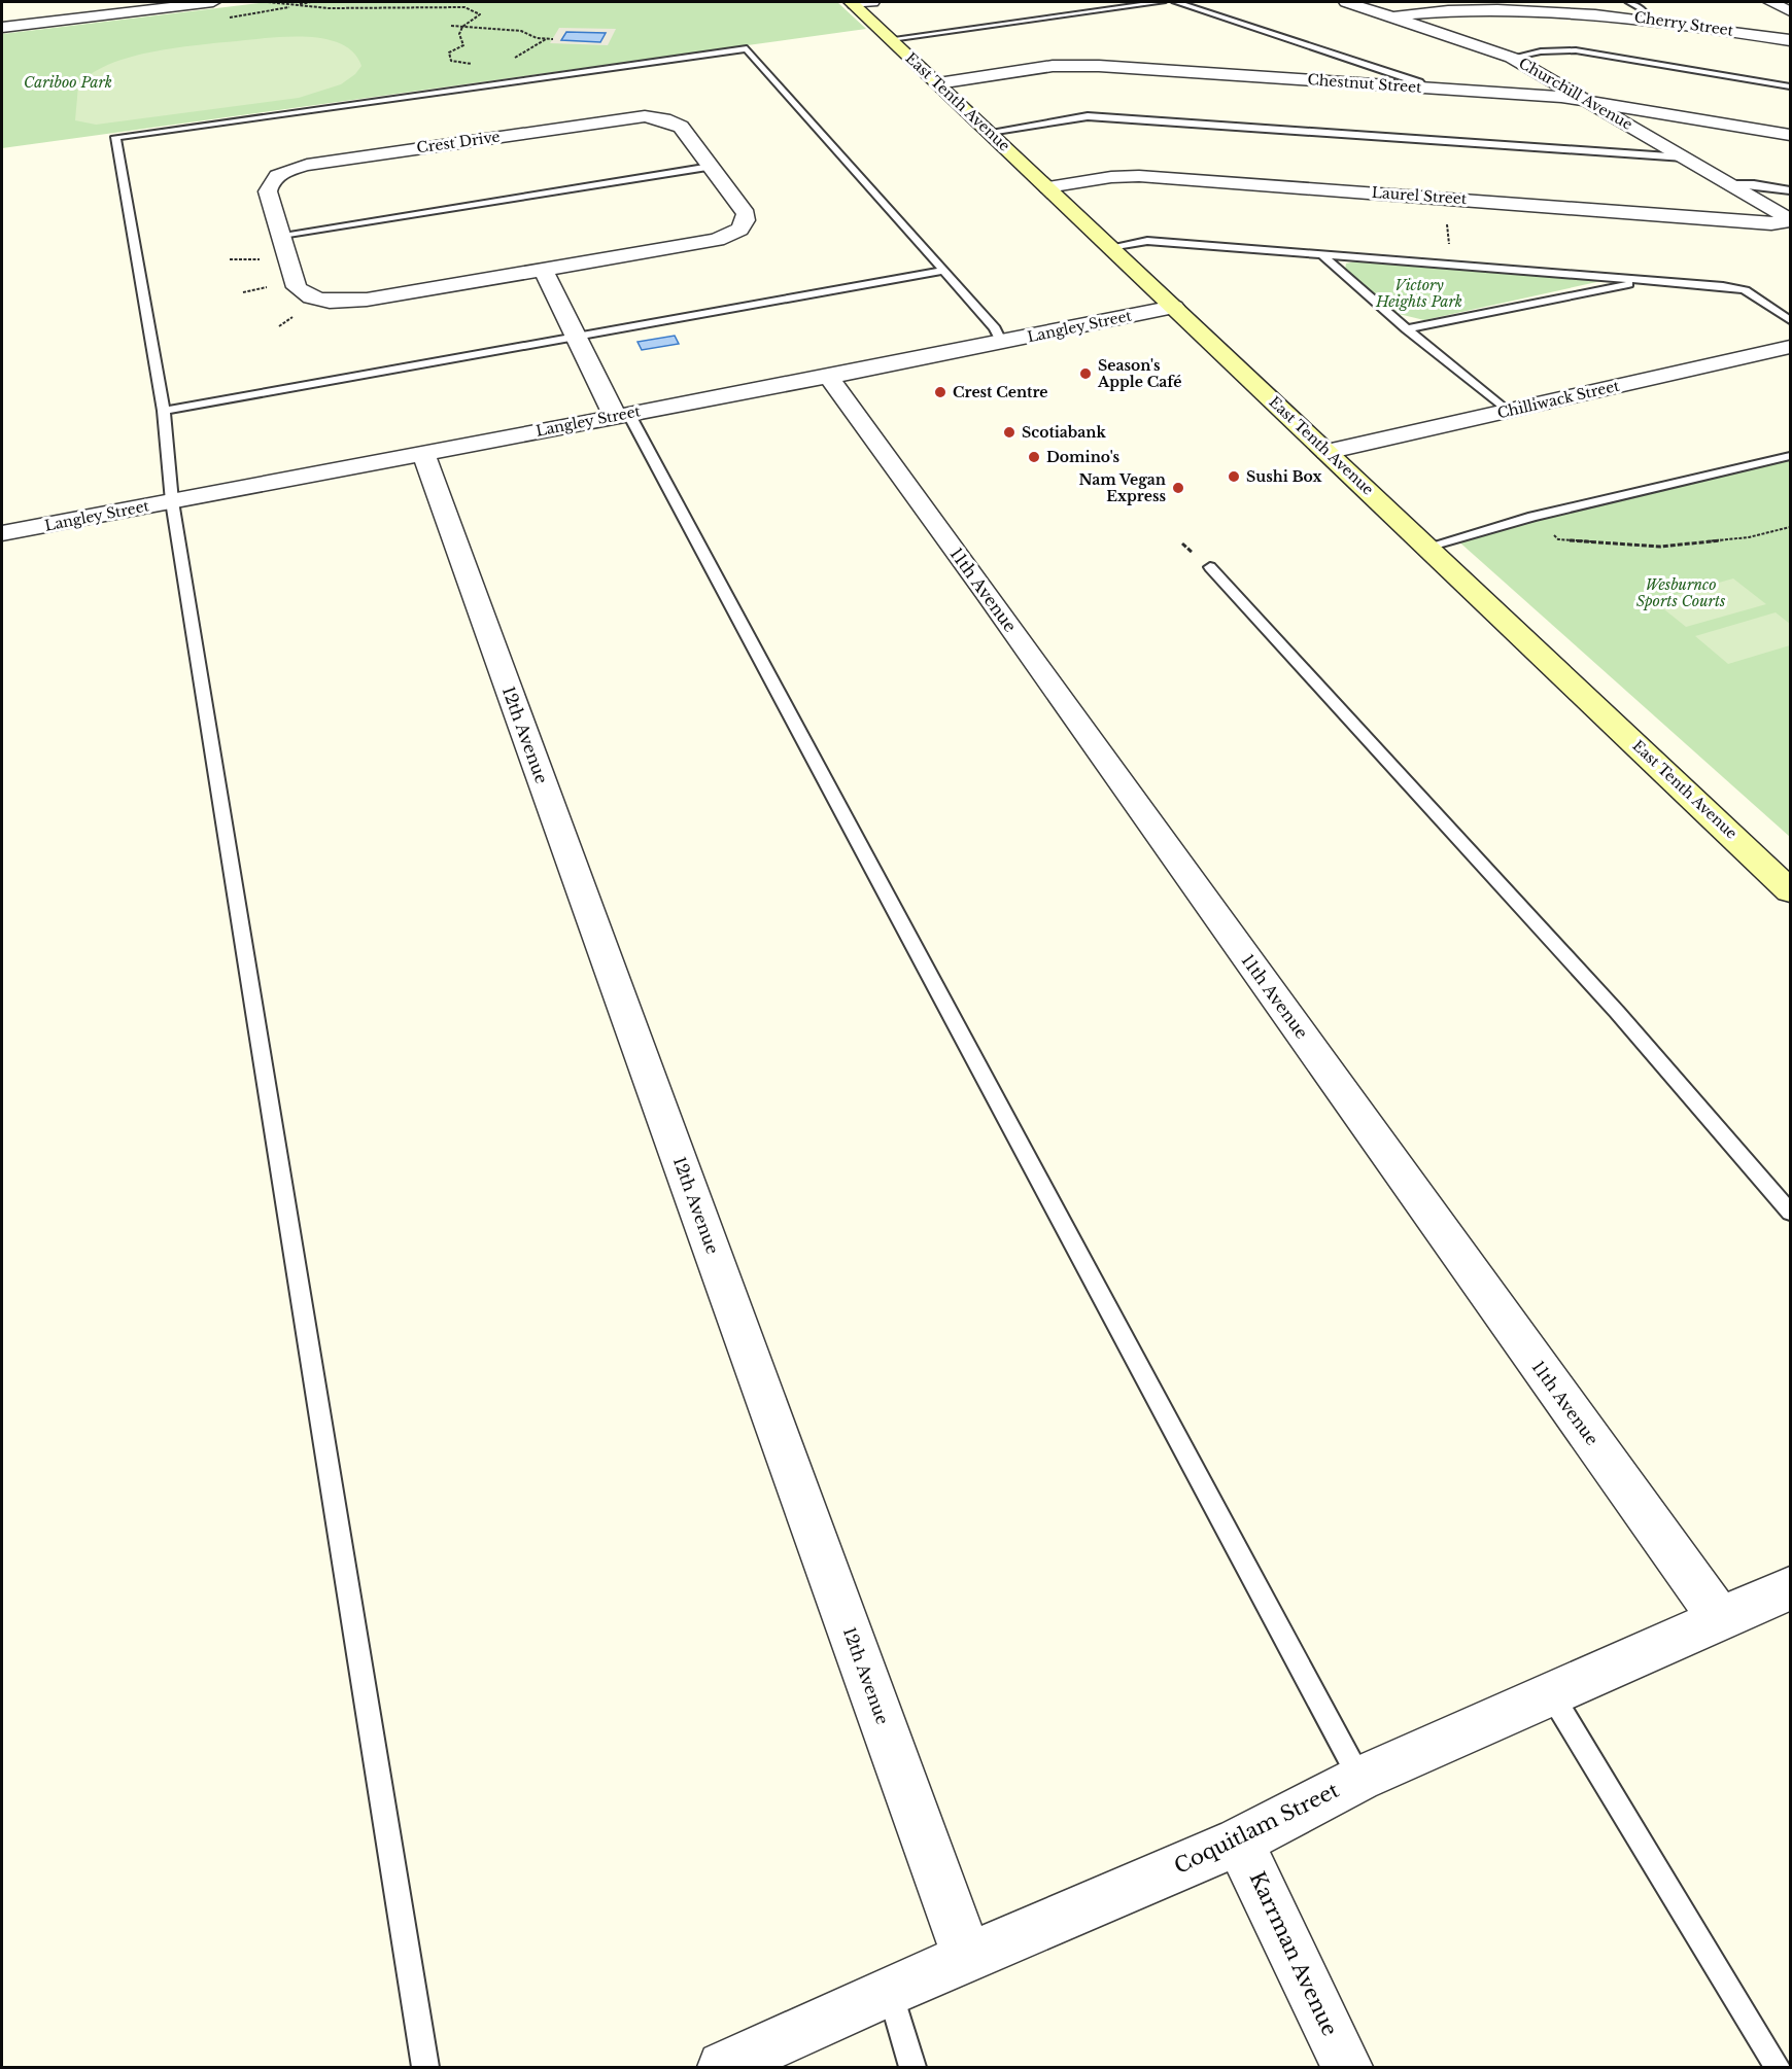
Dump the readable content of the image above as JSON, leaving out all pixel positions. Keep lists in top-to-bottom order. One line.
{"streets":{"main road":["East Tenth Avenue"],"street":["Cherry Street","Chestnut Street","Churchill Avenue","Crest Drive","Laurel Street","Langley Street","Chilliwack Street","11th Avenue","12th Avenue","Coquitlam Street","Karrman Avenue"]},"crossings":[["Cherry Street","Churchill Avenue"],["Chestnut Street","Churchill Avenue"],["Chestnut Street","East Tenth Avenue"],["Churchill Avenue","Laurel Street"],["East Tenth Avenue","Laurel Street"],["East Tenth Avenue","Langley Street"],["East Tenth Avenue","Chilliwack Street"],["Langley Street","11th Avenue"],["Langley Street","12th Avenue"],["11th Avenue","Coquitlam Street"],["12th Avenue","Coquitlam Street"],["Coquitlam Street","Karrman Avenue"]],"parks":["Cariboo Park","Victory Heights Park","Wesburnco Sports Courts"],"places":["Season's Apple Café","Crest Centre","Scotiabank","Domino's","Sushi Box","Nam Vegan Express"]}
